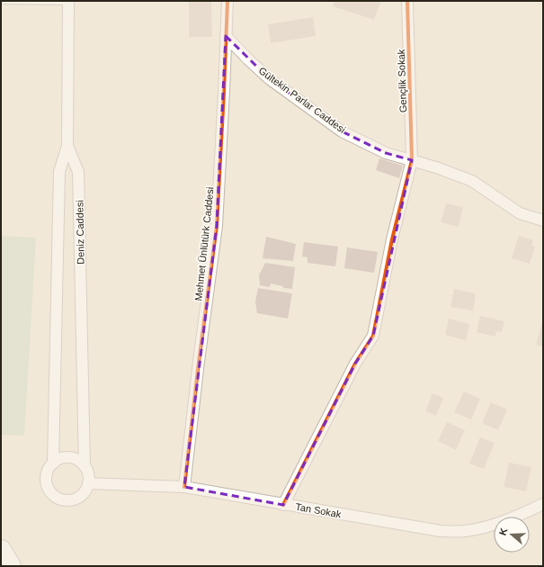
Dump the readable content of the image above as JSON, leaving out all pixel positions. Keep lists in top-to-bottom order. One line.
{"streets":{"street":["Gençlik Sokak","Gültekin Parlar Caddesi","Deniz Caddesi","Mehmet Ünlütürk Caddesi","Tan Sokak"]},"crossings":[["Gençlik Sokak","Gültekin Parlar Caddesi"],["Gençlik Sokak","Tan Sokak"],["Gültekin Parlar Caddesi","Mehmet Ünlütürk Caddesi"],["Deniz Caddesi","Tan Sokak"],["Mehmet Ünlütürk Caddesi","Tan Sokak"]],"north":"left"}
